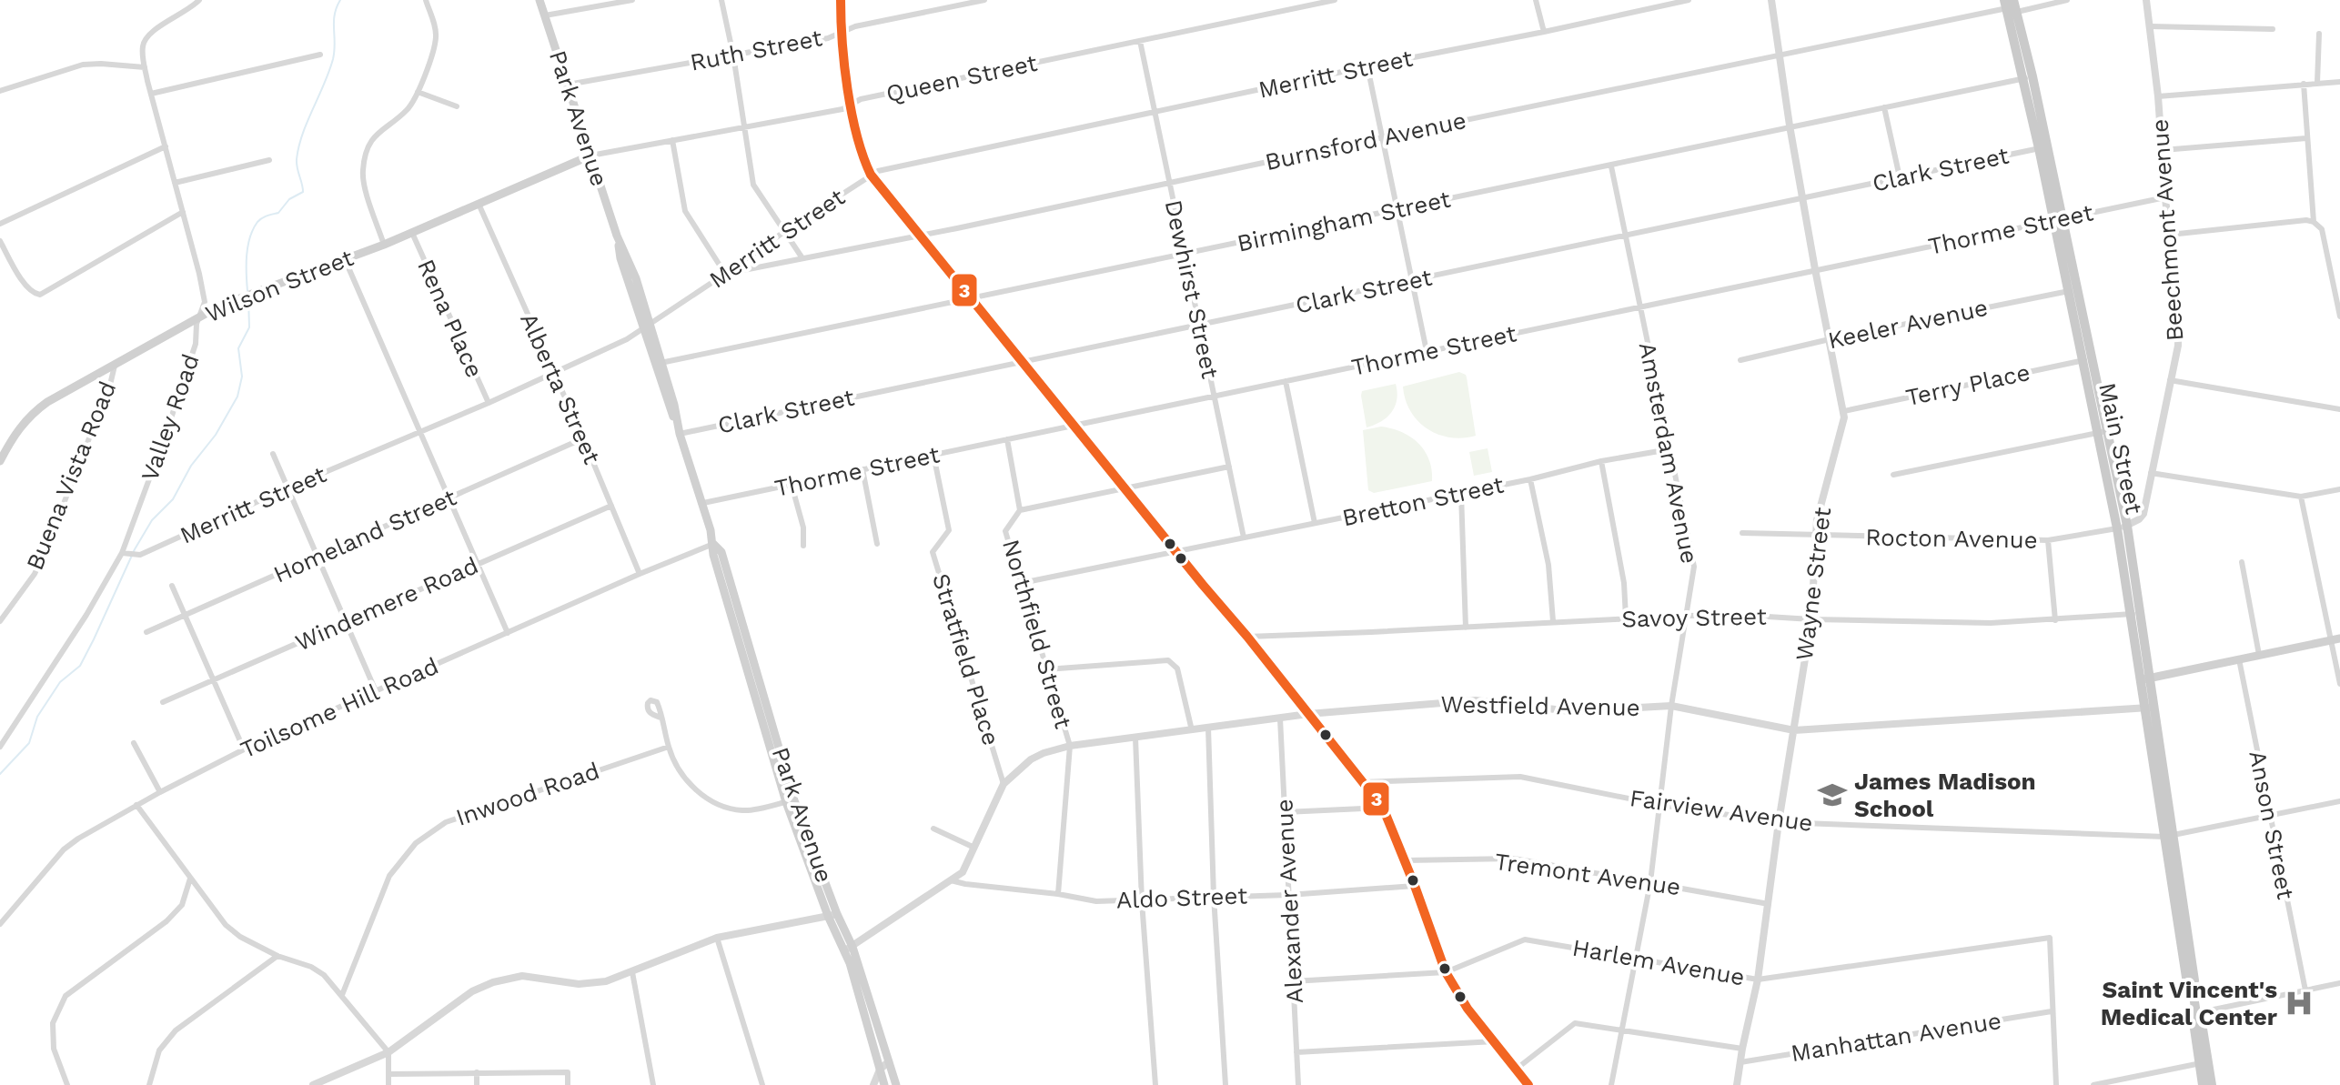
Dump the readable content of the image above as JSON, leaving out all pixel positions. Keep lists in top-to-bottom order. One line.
{"streets":{"main road":["Park Avenue","Wilson Street","Main Street"],"street":["Ruth Street","Merritt Street","Queen Street","Burnsford Avenue","Clark Street","Birmingham Street","Thorme Street","Beechmont Avenue","Dewhirst Street","Rena Place","Keeler Avenue","Terry Place","Alberta Street","Valley Road","Amsterdam Avenue","Buena Vista Road","Bretton Street","Homeland Street","Rocton Avenue","Wayne Street","Windemere Road","Savoy Street","Northfield Street","Stratfield Place","Westfield Avenue","Toilsome Hill Road","Inwood Road","Fairview Avenue","Anson Street","Tremont Avenue","Aldo Street","Alexander Avenue","Harlem Avenue","Manhattan Avenue"]},"crossings":[["Ruth Street","Park Avenue"],["Merritt Street","Park Avenue"],["Merritt Street","Burnsford Avenue"],["Merritt Street","Dewhirst Street"],["Merritt Street","Rena Place"],["Merritt Street","Alberta Street"],["Merritt Street","Valley Road"],["Queen Street","Park Avenue"],["Queen Street","Wilson Street"],["Queen Street","Dewhirst Street"],["Park Avenue","Clark Street"],["Park Avenue","Birmingham Street"],["Park Avenue","Thorme Street"],["Park Avenue","Wilson Street"],["Park Avenue","Westfield Avenue"],["Park Avenue","Toilsome Hill Road"],["Burnsford Avenue","Dewhirst Street"],["Burnsford Avenue","Main Street"],["Burnsford Avenue","Wayne Street"],["Clark Street","Dewhirst Street"],["Clark Street","Main Street"],["Clark Street","Amsterdam Avenue"],["Clark Street","Wayne Street"],["Birmingham Street","Dewhirst Street"],["Birmingham Street","Main Street"],["Birmingham Street","Amsterdam Avenue"],["Birmingham Street","Wayne Street"],["Thorme Street","Beechmont Avenue"],["Thorme Street","Dewhirst Street"],["Thorme Street","Main Street"],["Thorme Street","Amsterdam Avenue"],["Thorme Street","Wayne Street"],["Thorme Street","Northfield Street"],["Thorme Street","Stratfield Place"],["Beechmont Avenue","Main Street"],["Beechmont Avenue","Rocton Avenue"],["Wilson Street","Rena Place"],["Wilson Street","Alberta Street"],["Wilson Street","Valley Road"],["Wilson Street","Buena Vista Road"],["Dewhirst Street","Bretton Street"],["Keeler Avenue","Main Street"],["Keeler Avenue","Wayne Street"],["Terry Place","Main Street"],["Terry Place","Wayne Street"],["Alberta Street","Homeland Street"],["Alberta Street","Windemere Road"],["Alberta Street","Toilsome Hill Road"],["Main Street","Rocton Avenue"],["Main Street","Savoy Street"],["Main Street","Westfield Avenue"],["Main Street","Fairview Avenue"],["Amsterdam Avenue","Bretton Street"],["Amsterdam Avenue","Savoy Street"],["Amsterdam Avenue","Westfield Avenue"],["Amsterdam Avenue","Fairview Avenue"],["Amsterdam Avenue","Tremont Avenue"],["Amsterdam Avenue","Harlem Avenue"],["Bretton Street","Northfield Street"],["Rocton Avenue","Wayne Street"],["Wayne Street","Savoy Street"],["Wayne Street","Westfield Avenue"],["Wayne Street","Fairview Avenue"],["Wayne Street","Tremont Avenue"],["Wayne Street","Harlem Avenue"],["Wayne Street","Manhattan Avenue"],["Northfield Street","Westfield Avenue"],["Stratfield Place","Westfield Avenue"],["Westfield Avenue","Aldo Street"],["Westfield Avenue","Alexander Avenue"],["Fairview Avenue","Anson Street"],["Aldo Street","Alexander Avenue"],["Alexander Avenue","Harlem Avenue"],["Harlem Avenue","Manhattan Avenue"]],"places":{"school or university":["James Madison School"],"hospital":["Saint Vincent's Medical Center"]},"lines":["transit line 3"]}
